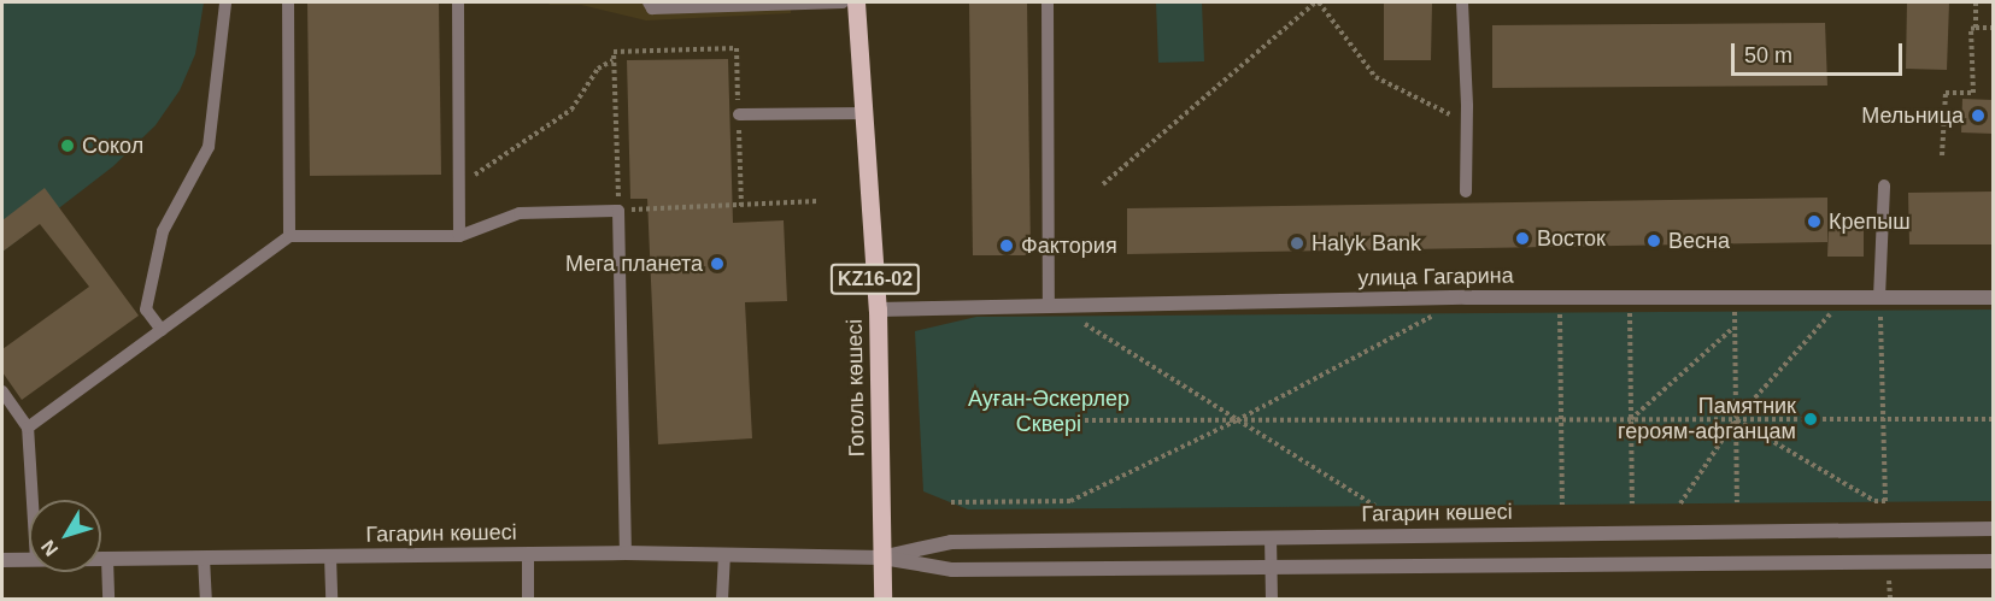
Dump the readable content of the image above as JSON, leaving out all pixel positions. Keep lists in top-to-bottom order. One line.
{"streets":{"main road":["KZ16-02","Гоголь көшесі"],"street":["улица Гагарина","Гагарин көшесі"]},"crossings":[["улица Гагарина","Гоголь көшесі"],["Гоголь көшесі","Гагарин көшесі"]],"parks":["Ауған-Әскерлер Сквері"],"places":["Мельница","Сокол","Крепыш","Восток","Весна","Halyk Bank","Фактория","Мега планета","Памятник героям-афганцам"],"scale_bar":"50 m","north":"bottom left"}
